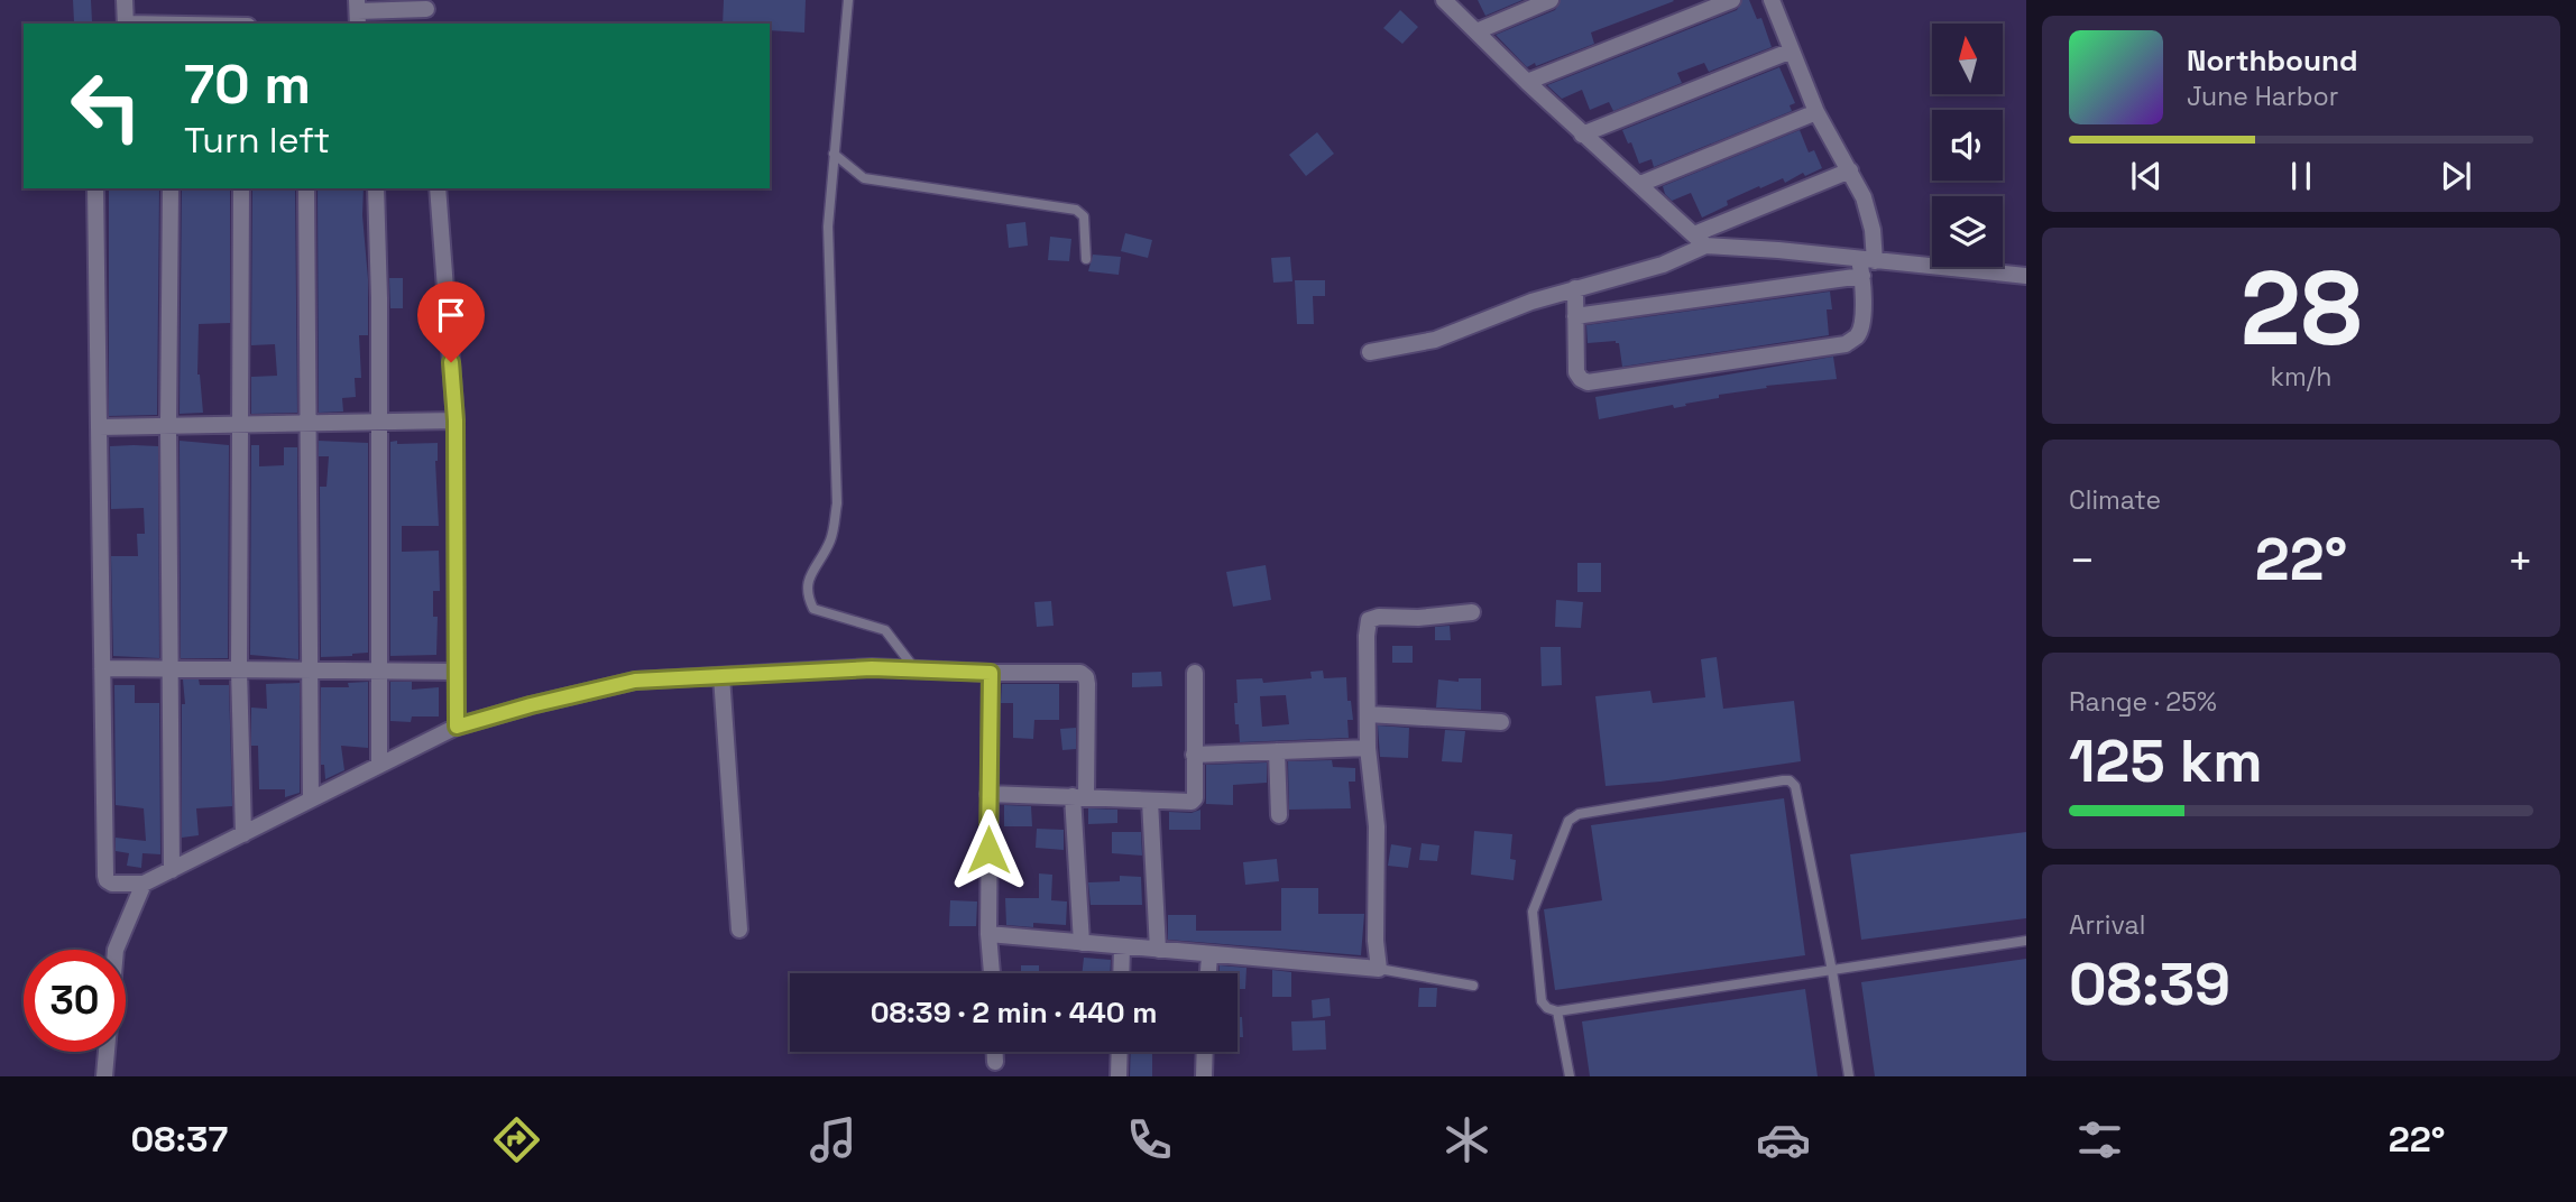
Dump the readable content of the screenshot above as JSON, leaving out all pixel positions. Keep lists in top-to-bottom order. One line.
{"north":"top","page":{"turn":["70 m","Turn left"],"song":["Northbound","June Harbor"],"tile":[["28","km/h"],"Climate",["Range · 25%","125 km"],["Arrival","08:39"]],"heat":["−","22°","+"],"limit":"30","trip":"08:39 · 2 min · 440 m","tabs":["08:37","22°"]}}
